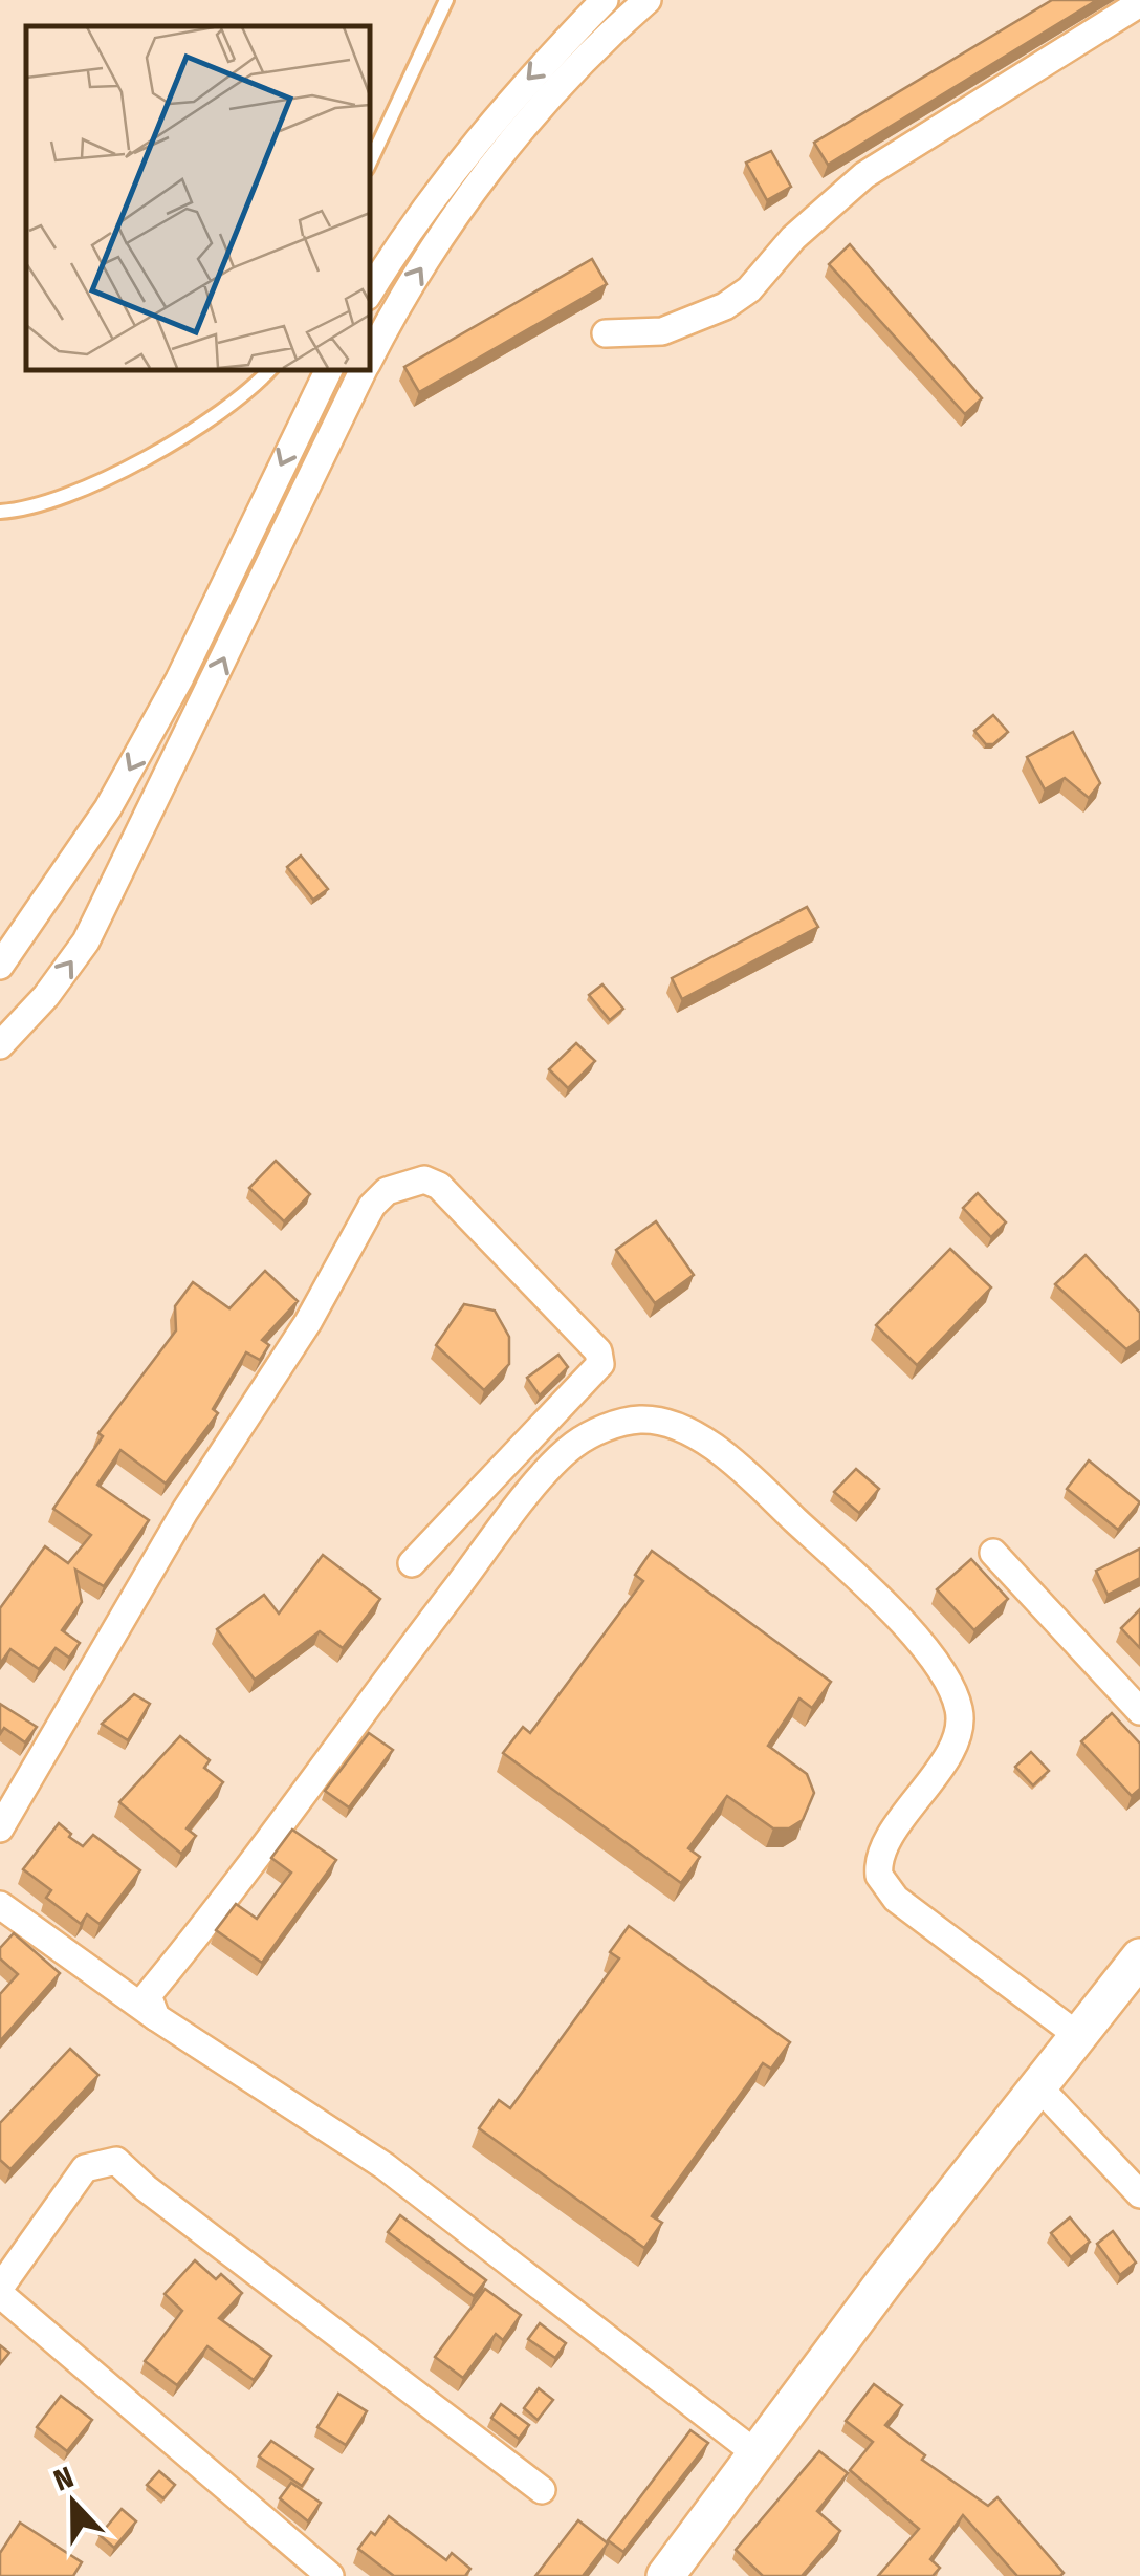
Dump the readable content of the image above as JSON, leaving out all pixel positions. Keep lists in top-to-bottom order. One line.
{"north":"top"}
